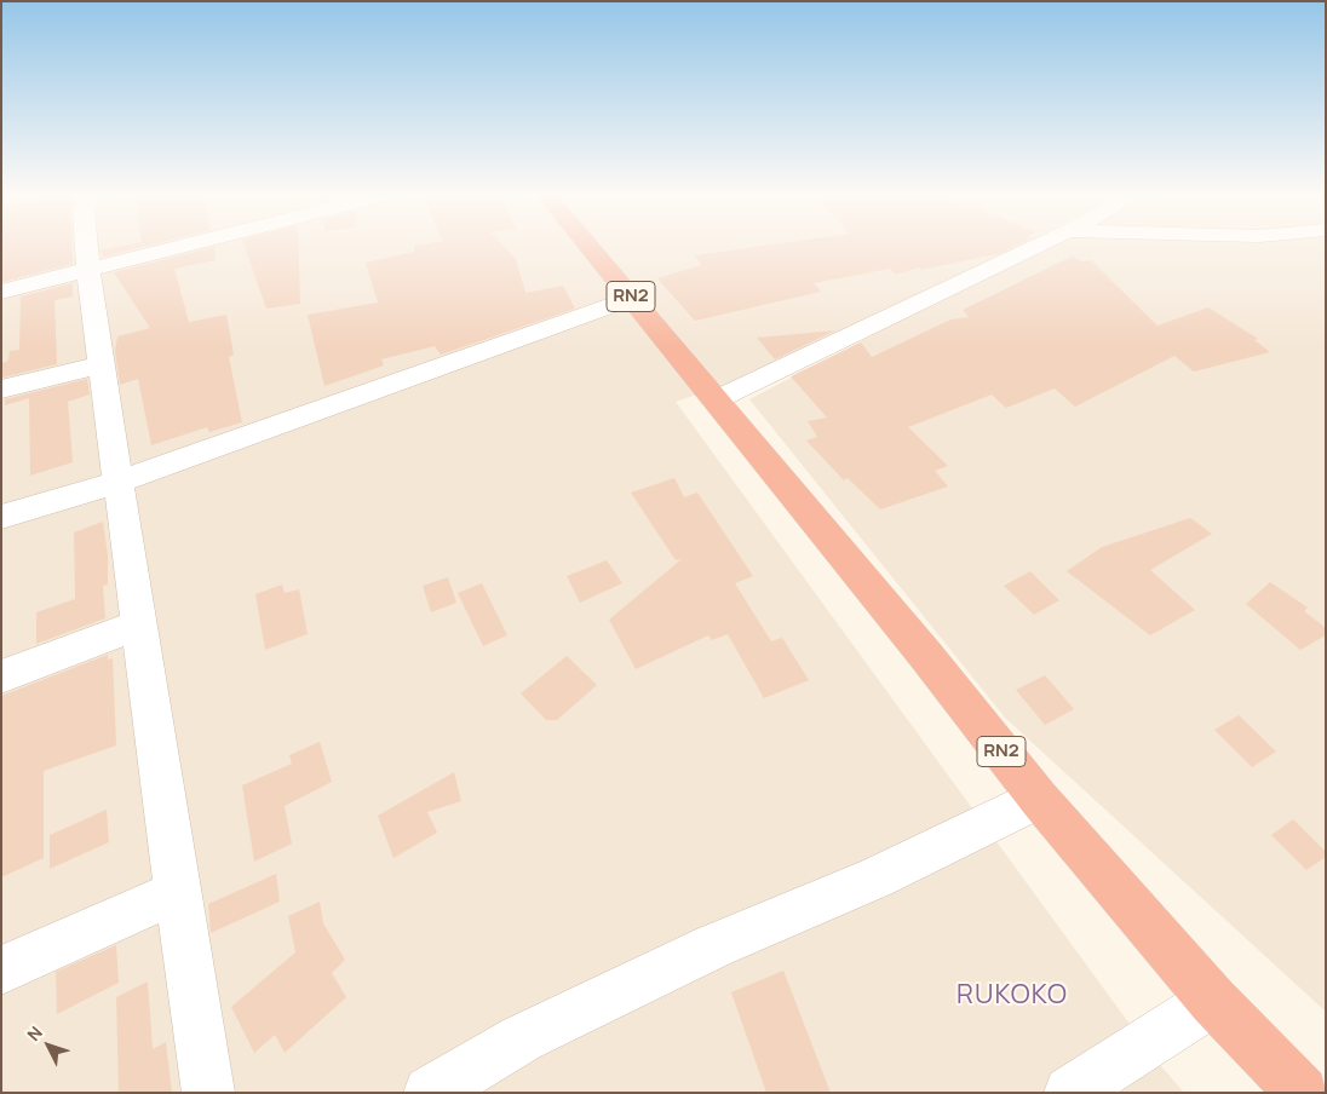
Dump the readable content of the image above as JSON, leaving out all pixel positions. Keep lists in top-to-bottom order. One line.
{"streets":{"highway":["RN2"]},"districts":["RUKOKO"],"north":"top left"}
